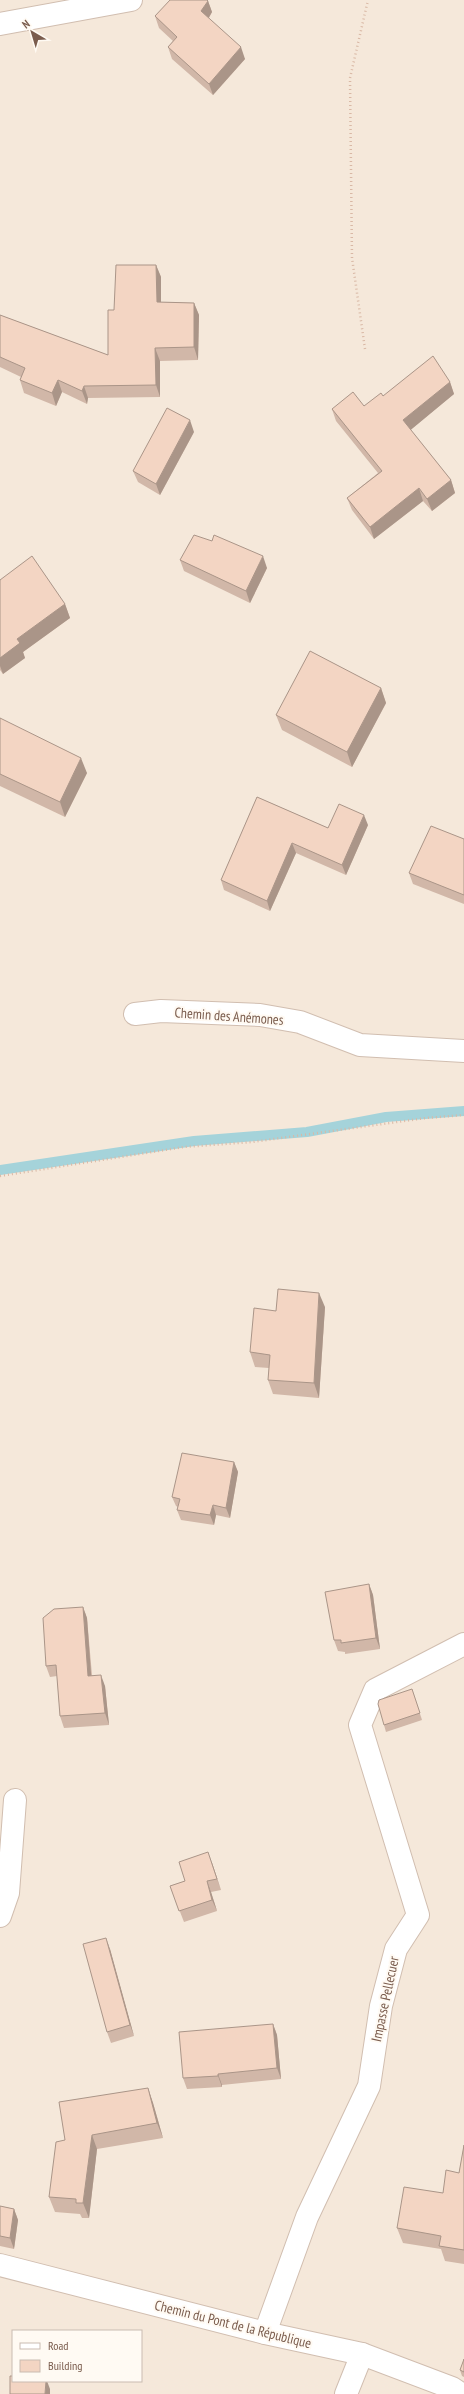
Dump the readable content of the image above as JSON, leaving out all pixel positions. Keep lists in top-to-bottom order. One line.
{"streets":{"street":["Chemin des Anémones","Impasse Pellecuer","Chemin du Pont de la République"]},"crossings":[["Impasse Pellecuer","Chemin du Pont de la République"]],"legend":["Road","Building"],"north":"top left"}
